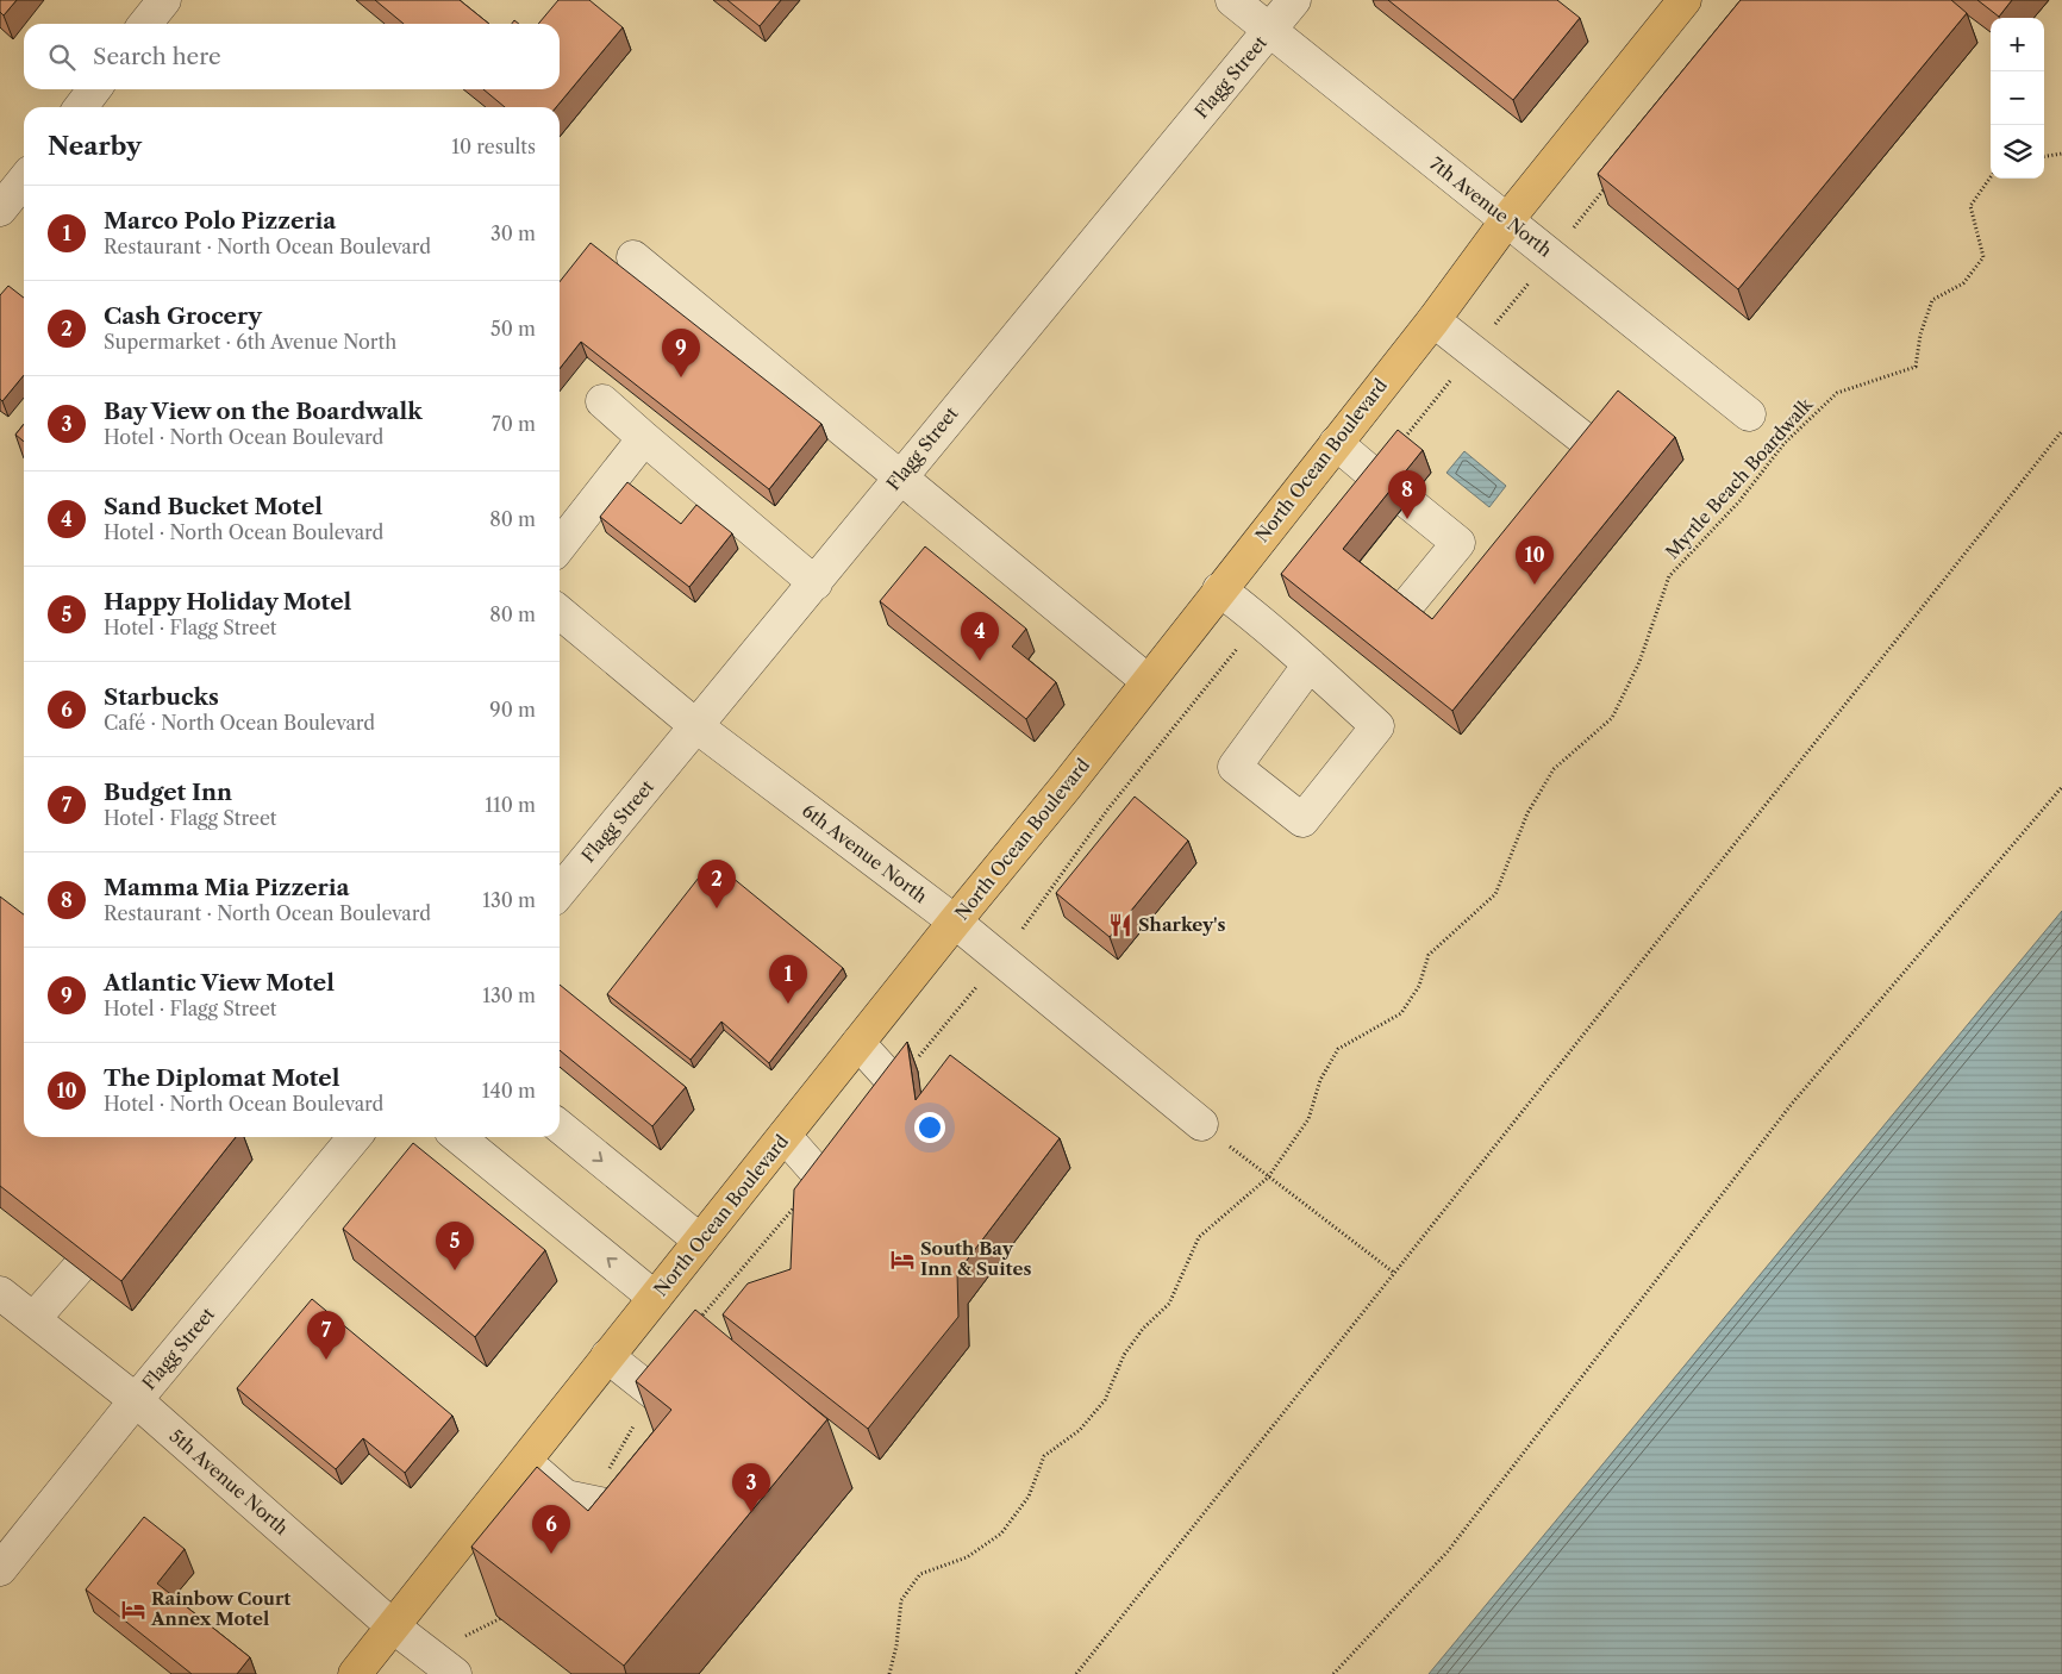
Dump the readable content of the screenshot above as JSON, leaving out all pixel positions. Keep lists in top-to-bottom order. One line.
{"streets":{"main road":["North Ocean Boulevard"],"street":["Flagg Street","7th Avenue North","6th Avenue North","5th Avenue North"],"path":["Myrtle Beach Boardwalk"]},"crossings":[["Flagg Street","7th Avenue North"],["Flagg Street","6th Avenue North"],["Flagg Street","5th Avenue North"],["7th Avenue North","North Ocean Boulevard"],["North Ocean Boulevard","6th Avenue North"],["North Ocean Boulevard","5th Avenue North"]],"places":{"restaurant":["Sharkey's"],"hotel":["South Bay Inn & Suites","Rainbow Court Annex Motel"]},"page":{"map_buttons":["+","−"],"search":"Search here","heading":["Nearby","10 results"],"list":[{"mark":"1","name":"Marco Polo Pizzeria","note":"Restaurant · North Ocean Boulevard","value":"30 m"},{"mark":"2","name":"Cash Grocery","note":"Supermarket · 6th Avenue North","value":"50 m"},{"mark":"3","name":"Bay View on the Boardwalk","note":"Hotel · North Ocean Boulevard","value":"70 m"},{"mark":"4","name":"Sand Bucket Motel","note":"Hotel · North Ocean Boulevard","value":"80 m"},{"mark":"5","name":"Happy Holiday Motel","note":"Hotel · Flagg Street","value":"80 m"},{"mark":"6","name":"Starbucks","note":"Café · North Ocean Boulevard","value":"90 m"},{"mark":"7","name":"Budget Inn","note":"Hotel · Flagg Street","value":"110 m"},{"mark":"8","name":"Mamma Mia Pizzeria","note":"Restaurant · North Ocean Boulevard","value":"130 m"},{"mark":"9","name":"Atlantic View Motel","note":"Hotel · Flagg Street","value":"130 m"},{"mark":"10","name":"The Diplomat Motel","note":"Hotel · North Ocean Boulevard","value":"140 m"}],"pins":["9","8","10","4","2","1","5","7","3","6"]}}
